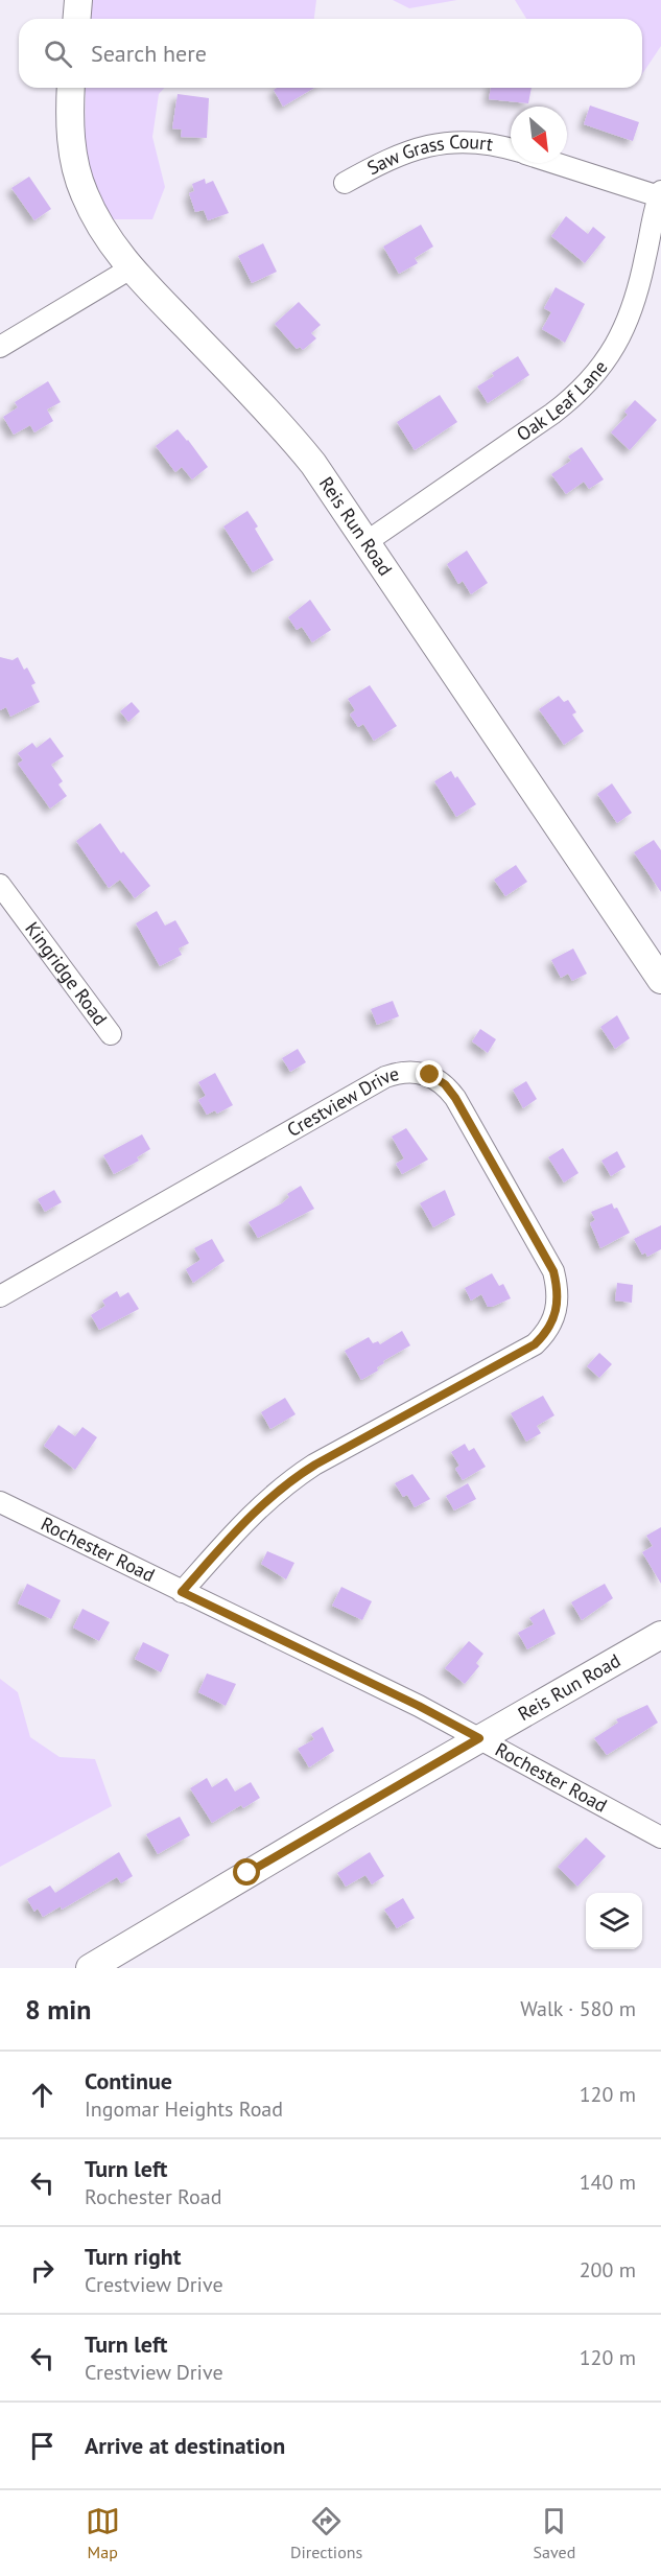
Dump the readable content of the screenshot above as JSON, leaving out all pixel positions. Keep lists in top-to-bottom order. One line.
{"streets":{"main road":["Reis Run Road"],"street":["Saw Grass Court","Oak Leaf Lane","Kingridge Road","Crestview Drive","Rochester Road"]},"crossings":[["Oak Leaf Lane","Reis Run Road"],["Reis Run Road","Rochester Road"],["Crestview Drive","Rochester Road"]],"north":"bottom right","page":{"search":"Search here","heading":["8 min","Walk · 580 m"],"list":[["Continue","Ingomar Heights Road","120 m"],["Turn left","Rochester Road","140 m"],["Turn right","Crestview Drive","200 m"],["Turn left","Crestview Drive","120 m"],"Arrive at destination"],"nav":["Map","Directions","Saved"]}}
